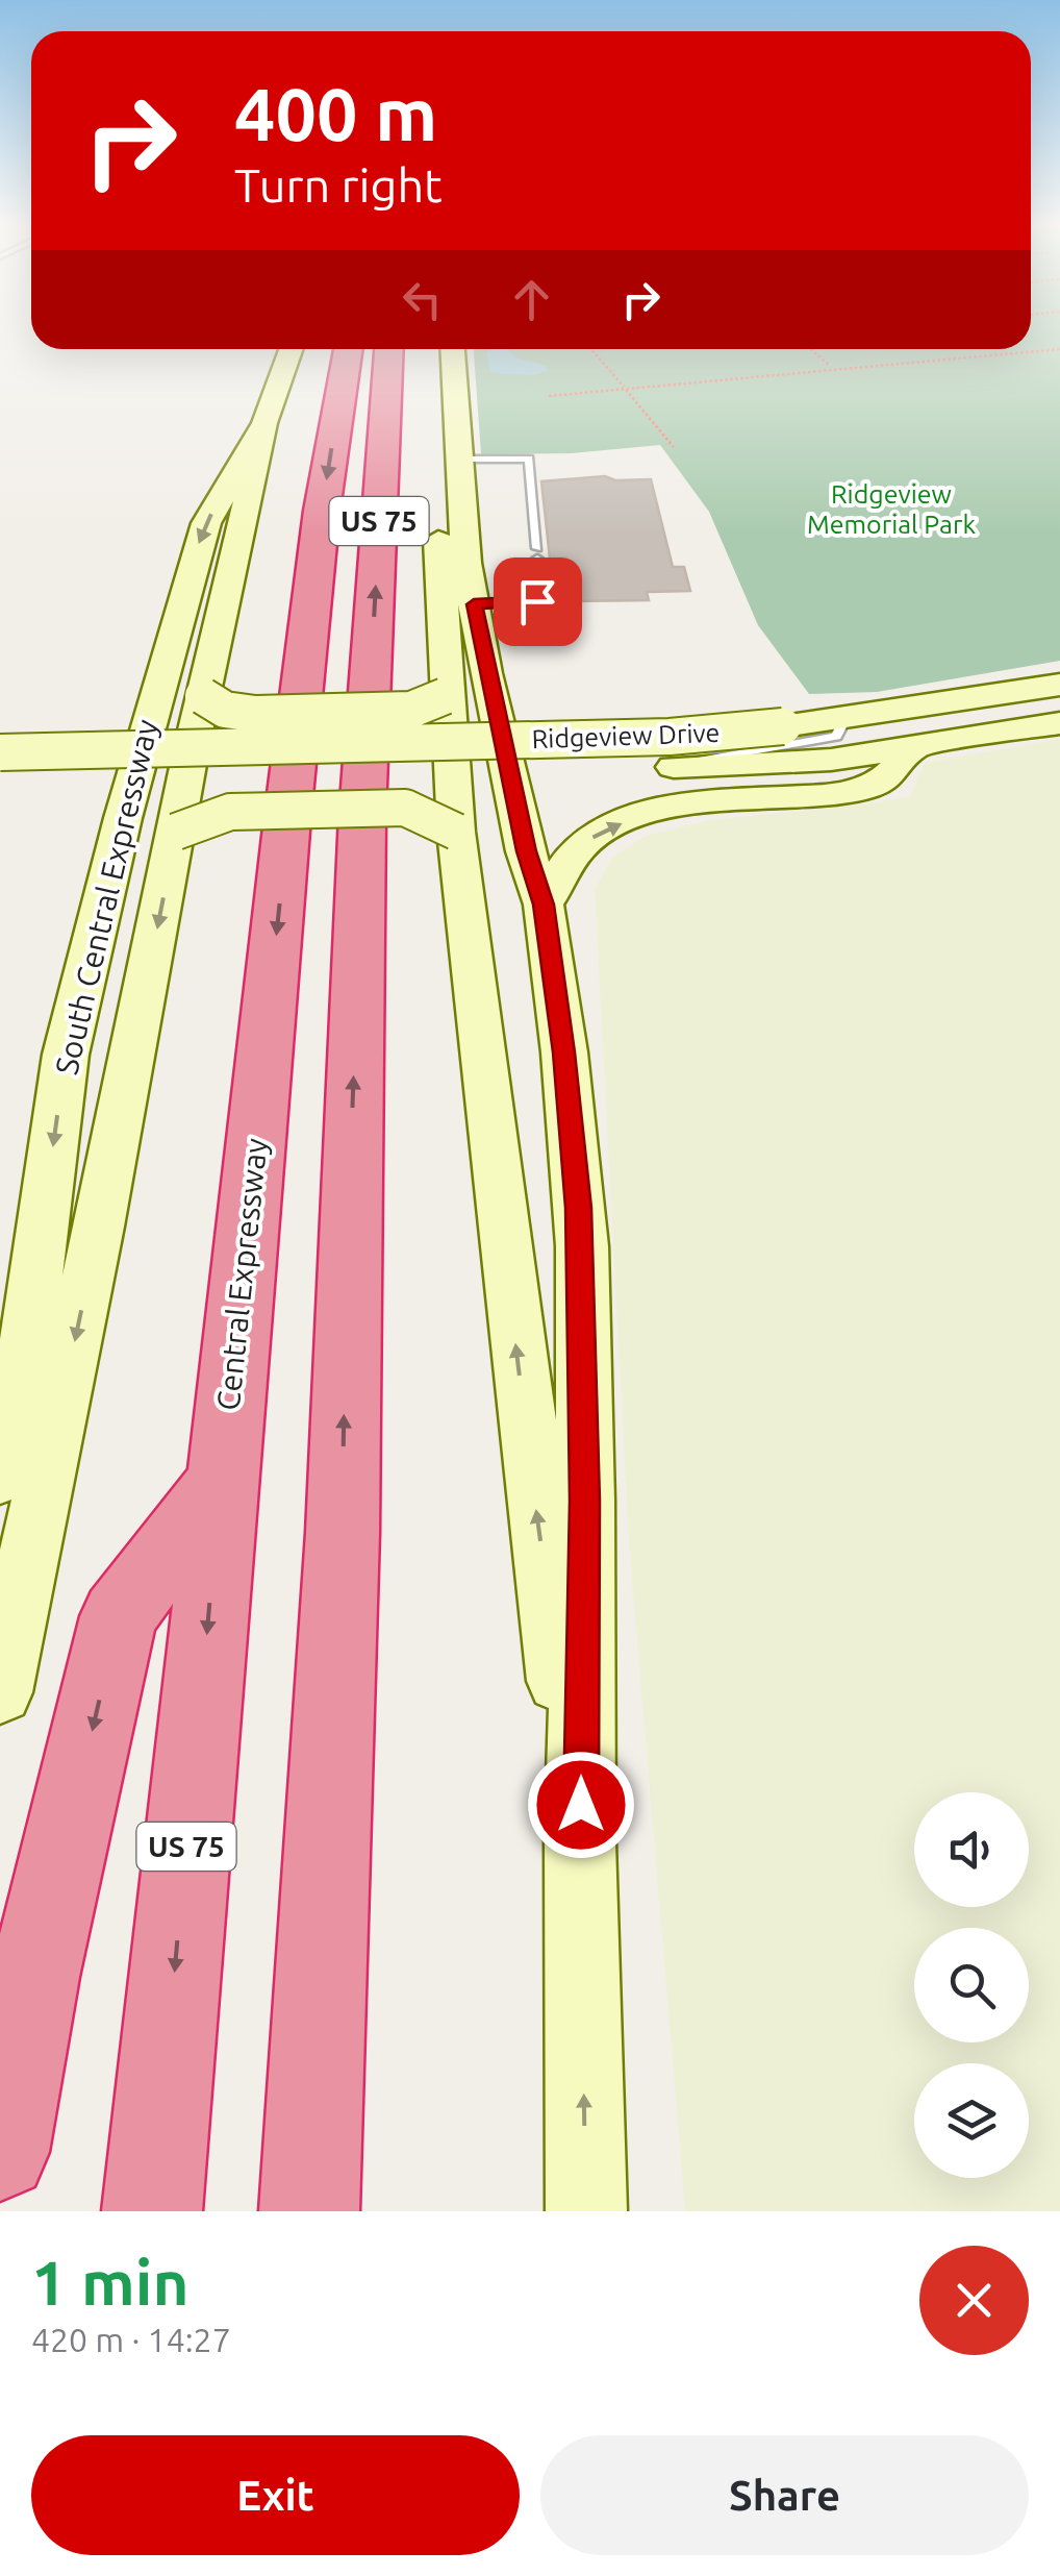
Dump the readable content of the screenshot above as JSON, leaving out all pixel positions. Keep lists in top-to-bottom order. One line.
{"streets":{"highway":["US 75","Central Expressway"],"main road":["Ridgeview Drive","South Central Expressway"]},"parks":["Ridgeview Memorial Park"],"page":{"turn":["400 m","Turn right"],"heading":["1 min","420 m · 14:27"],"buttons":["Exit","Share"]}}
